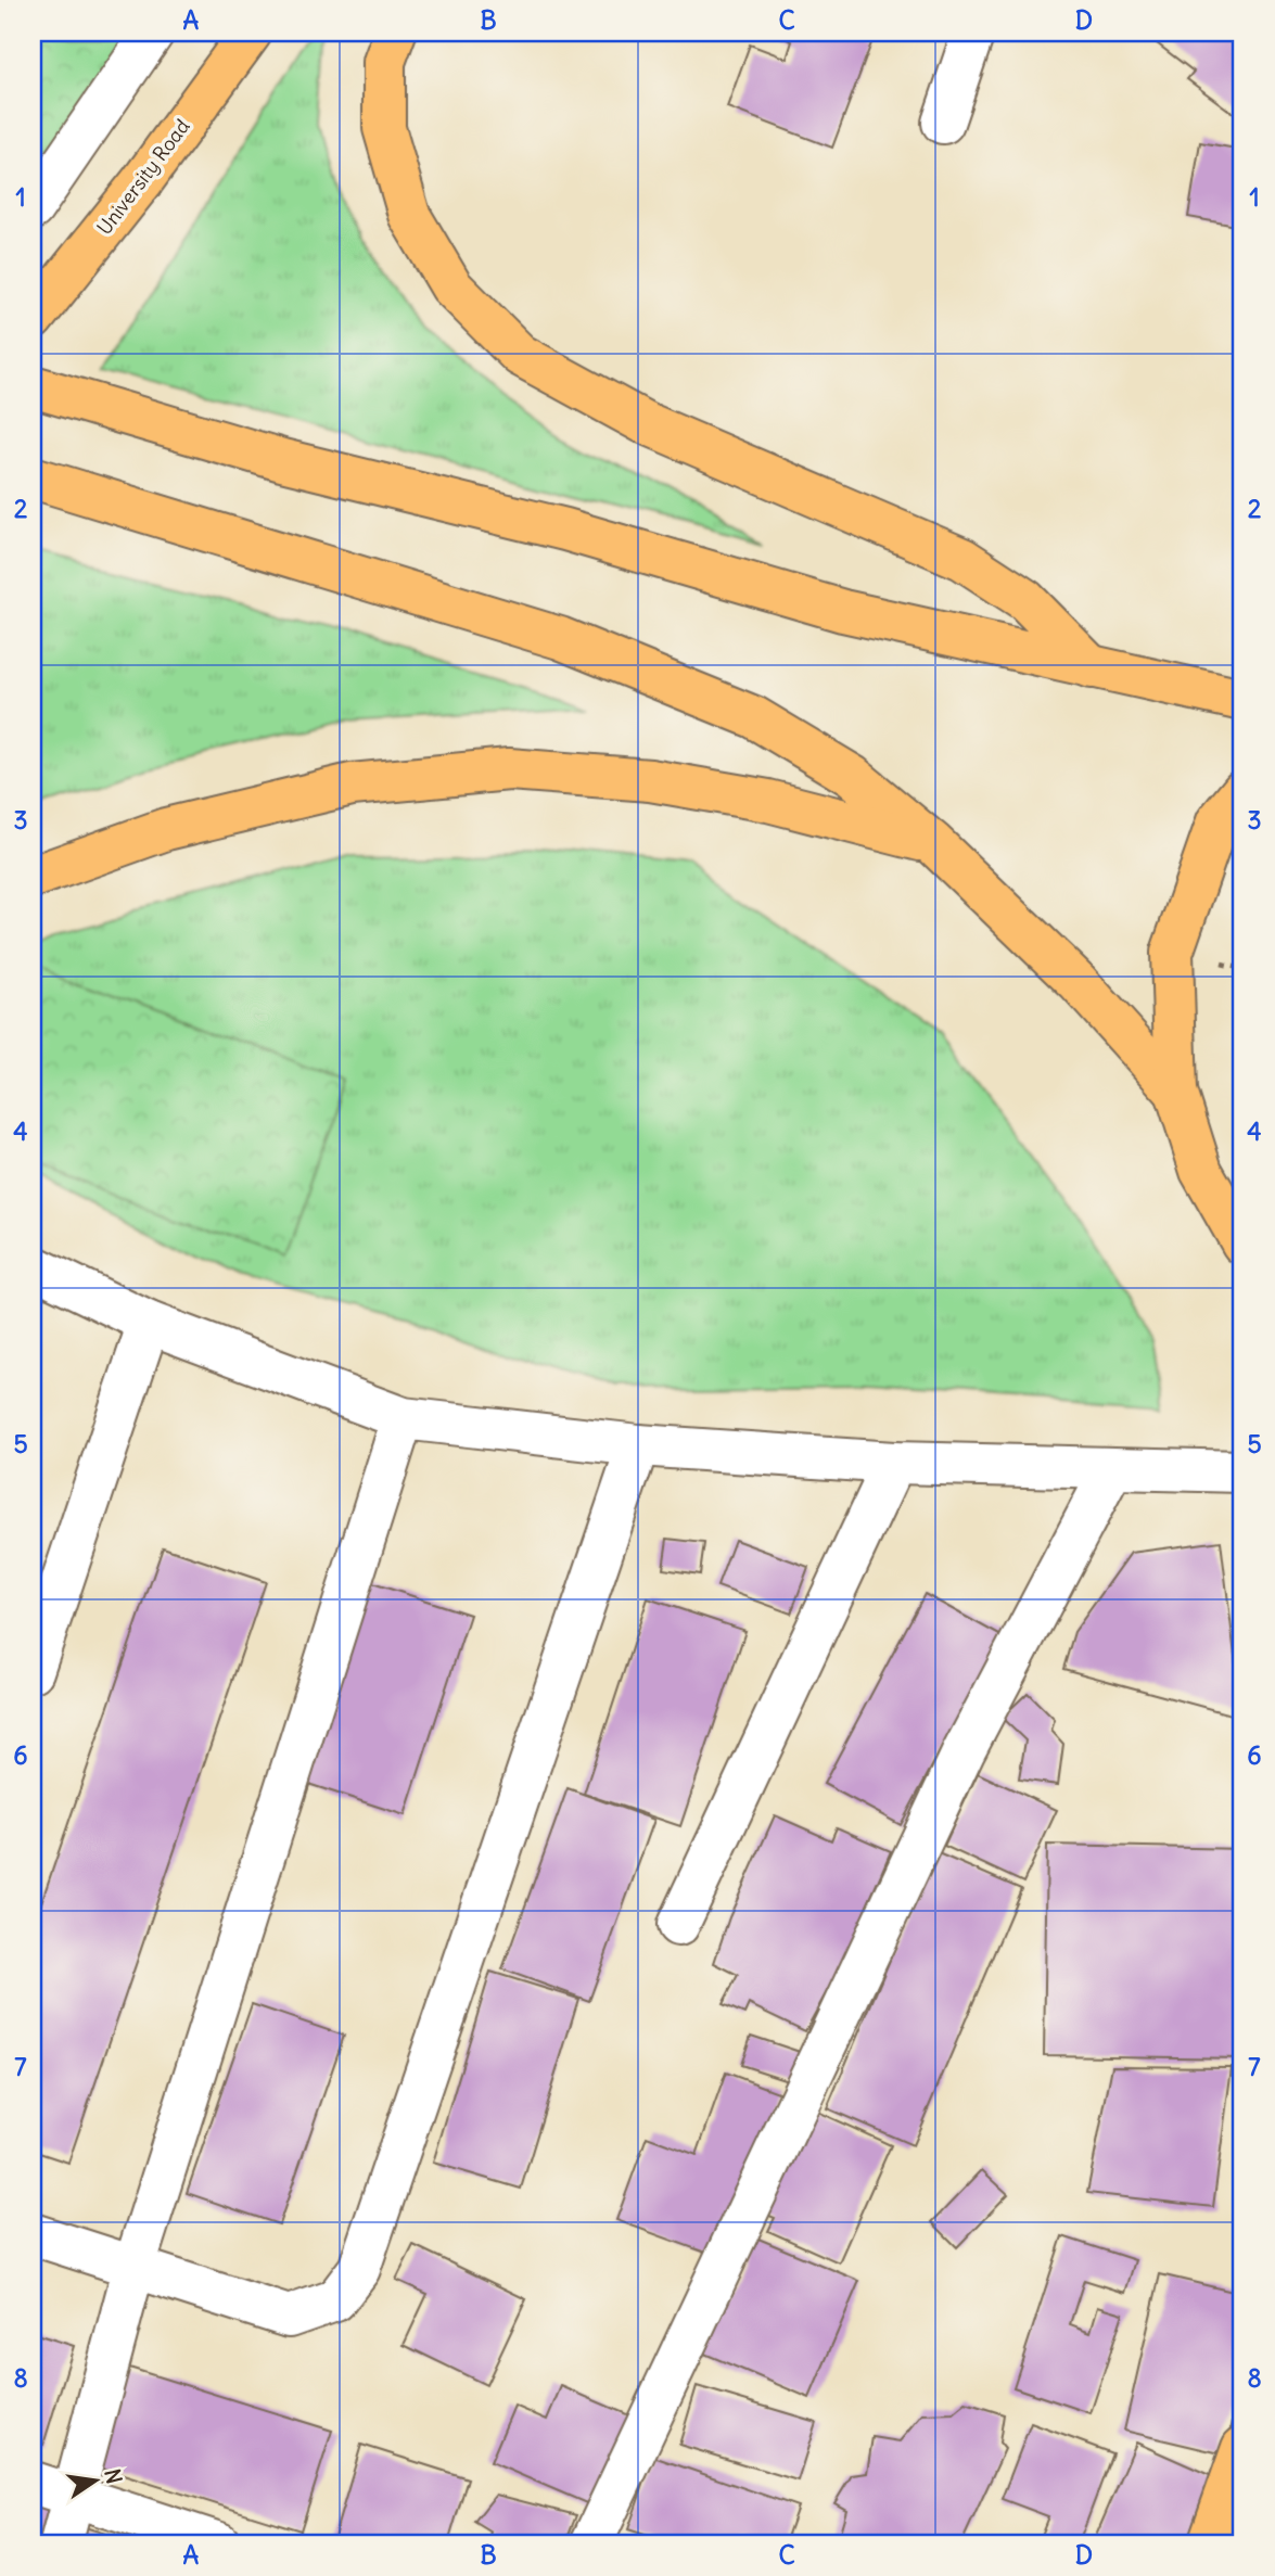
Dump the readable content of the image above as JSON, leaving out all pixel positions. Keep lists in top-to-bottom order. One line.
{"streets":{"main road":["University Road"]},"north":"right","grid":{"columns":["A","B","C","D"],"rows":["1","2","3","4","5","6","7","8"]}}
